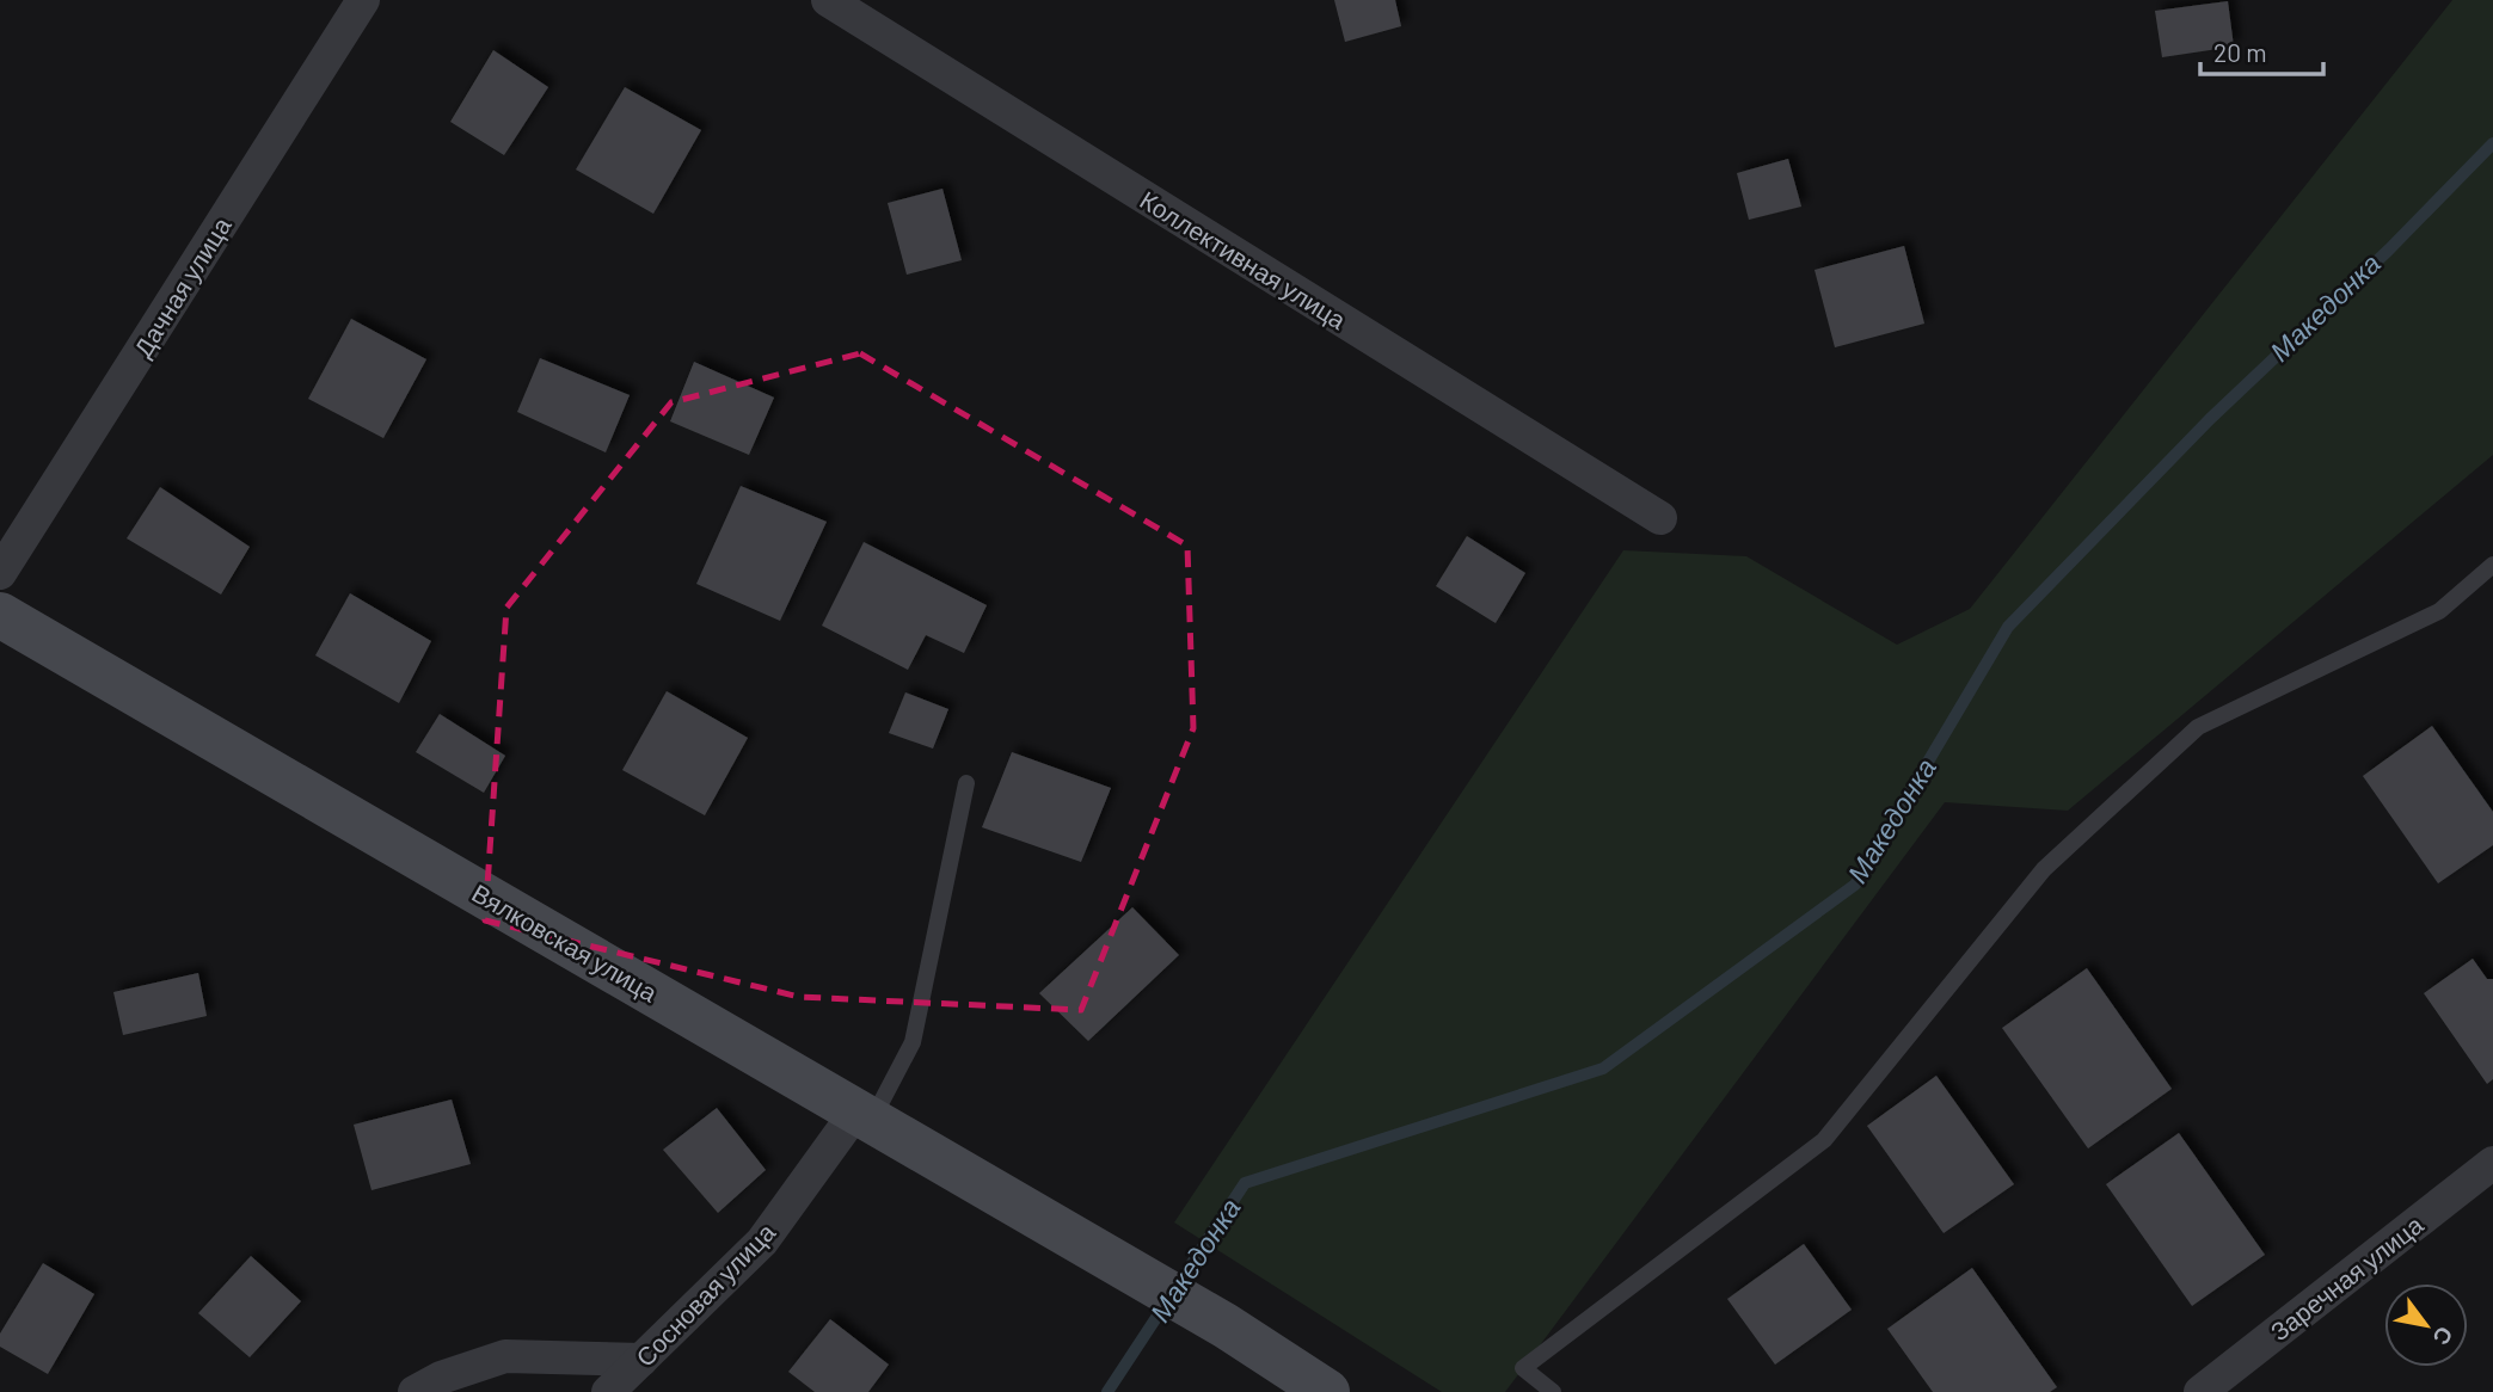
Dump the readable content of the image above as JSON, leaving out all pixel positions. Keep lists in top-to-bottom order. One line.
{"streets":{"main road":["Вялковская улица"],"street":["Коллективная улица","Дачная улица","Заречная улица","Сосновая улица"]},"crossings":[["Вялковская улица","Сосновая улица"]],"water":["Македонка"],"scale_bar":"20 m","north":"bottom right"}
